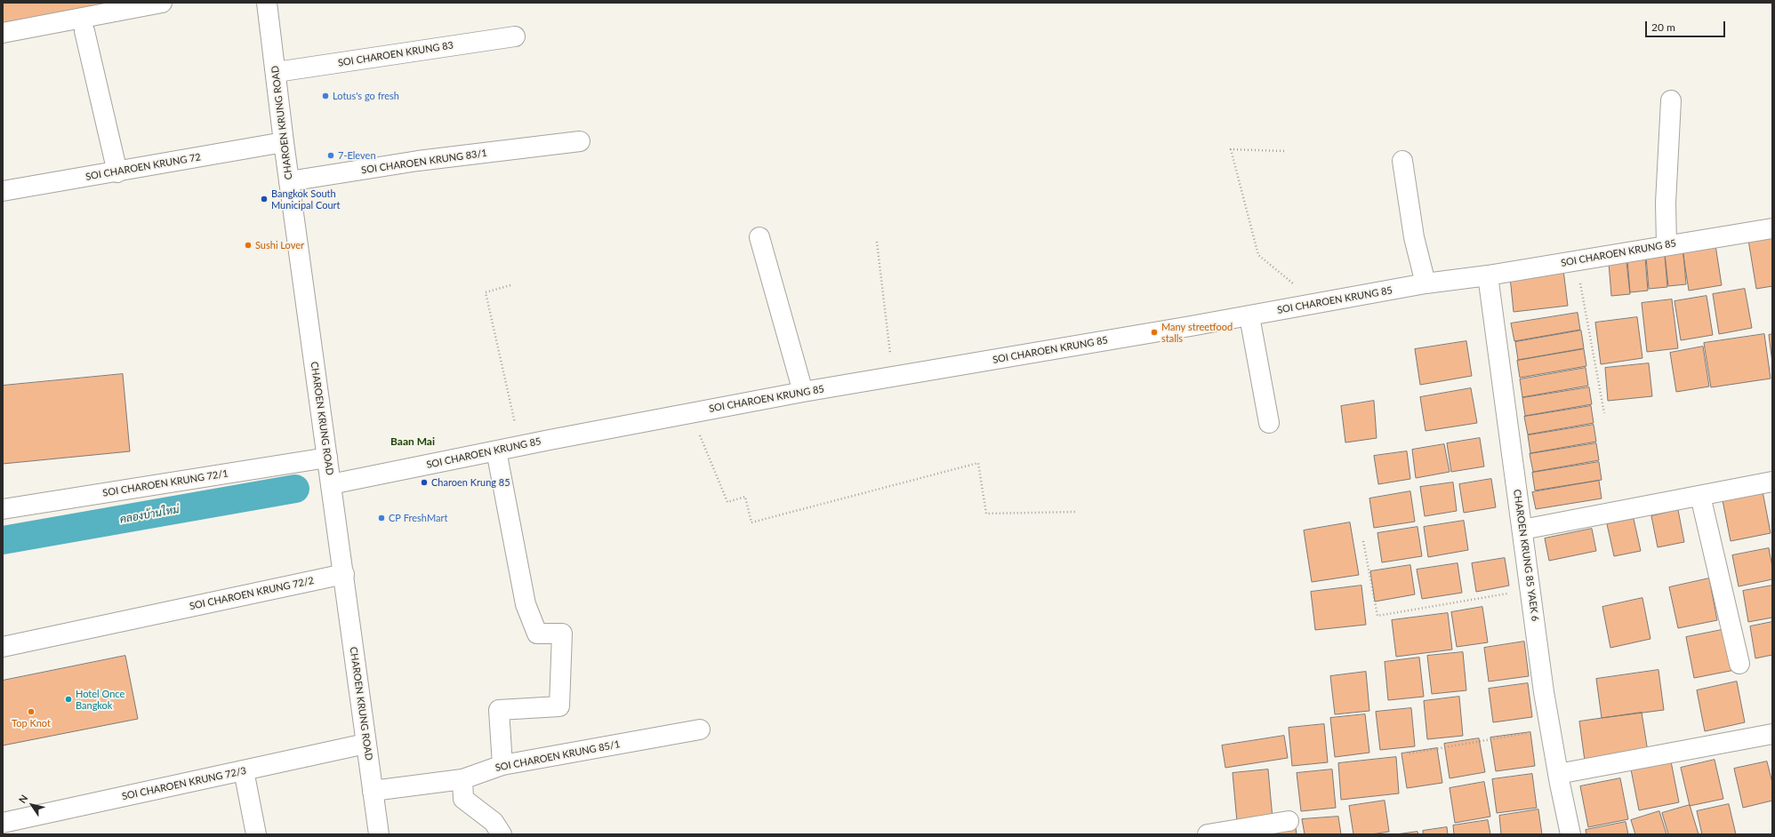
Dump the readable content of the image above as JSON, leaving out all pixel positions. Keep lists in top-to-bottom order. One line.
{"streets":{"street":["SOI CHAROEN KRUNG 83","CHAROEN KRUNG ROAD","SOI CHAROEN KRUNG 83/1","SOI CHAROEN KRUNG 72","SOI CHAROEN KRUNG 85","SOI CHAROEN KRUNG 72/1","CHAROEN KRUNG 85 YAEK 6","SOI CHAROEN KRUNG 72/2","SOI CHAROEN KRUNG 85/1","SOI CHAROEN KRUNG 72/3"]},"crossings":[["SOI CHAROEN KRUNG 83","CHAROEN KRUNG ROAD"],["CHAROEN KRUNG ROAD","SOI CHAROEN KRUNG 83/1"],["CHAROEN KRUNG ROAD","SOI CHAROEN KRUNG 72"],["CHAROEN KRUNG ROAD","SOI CHAROEN KRUNG 85"],["CHAROEN KRUNG ROAD","SOI CHAROEN KRUNG 72/1"],["CHAROEN KRUNG ROAD","SOI CHAROEN KRUNG 72/2"],["CHAROEN KRUNG ROAD","SOI CHAROEN KRUNG 85/1"],["CHAROEN KRUNG ROAD","SOI CHAROEN KRUNG 72/3"],["SOI CHAROEN KRUNG 85","CHAROEN KRUNG 85 YAEK 6"]],"districts":["Baan Mai"],"water":["คลองบ้านใหม่"],"places":["Lotus's go fresh","7-Eleven","Bangkok South Municipal Court","Sushi Lover","Many streetfood stalls","Charoen Krung 85","CP FreshMart","Hotel Once Bangkok","Top Knot"],"scale_bar":"20 m","north":"top left"}
